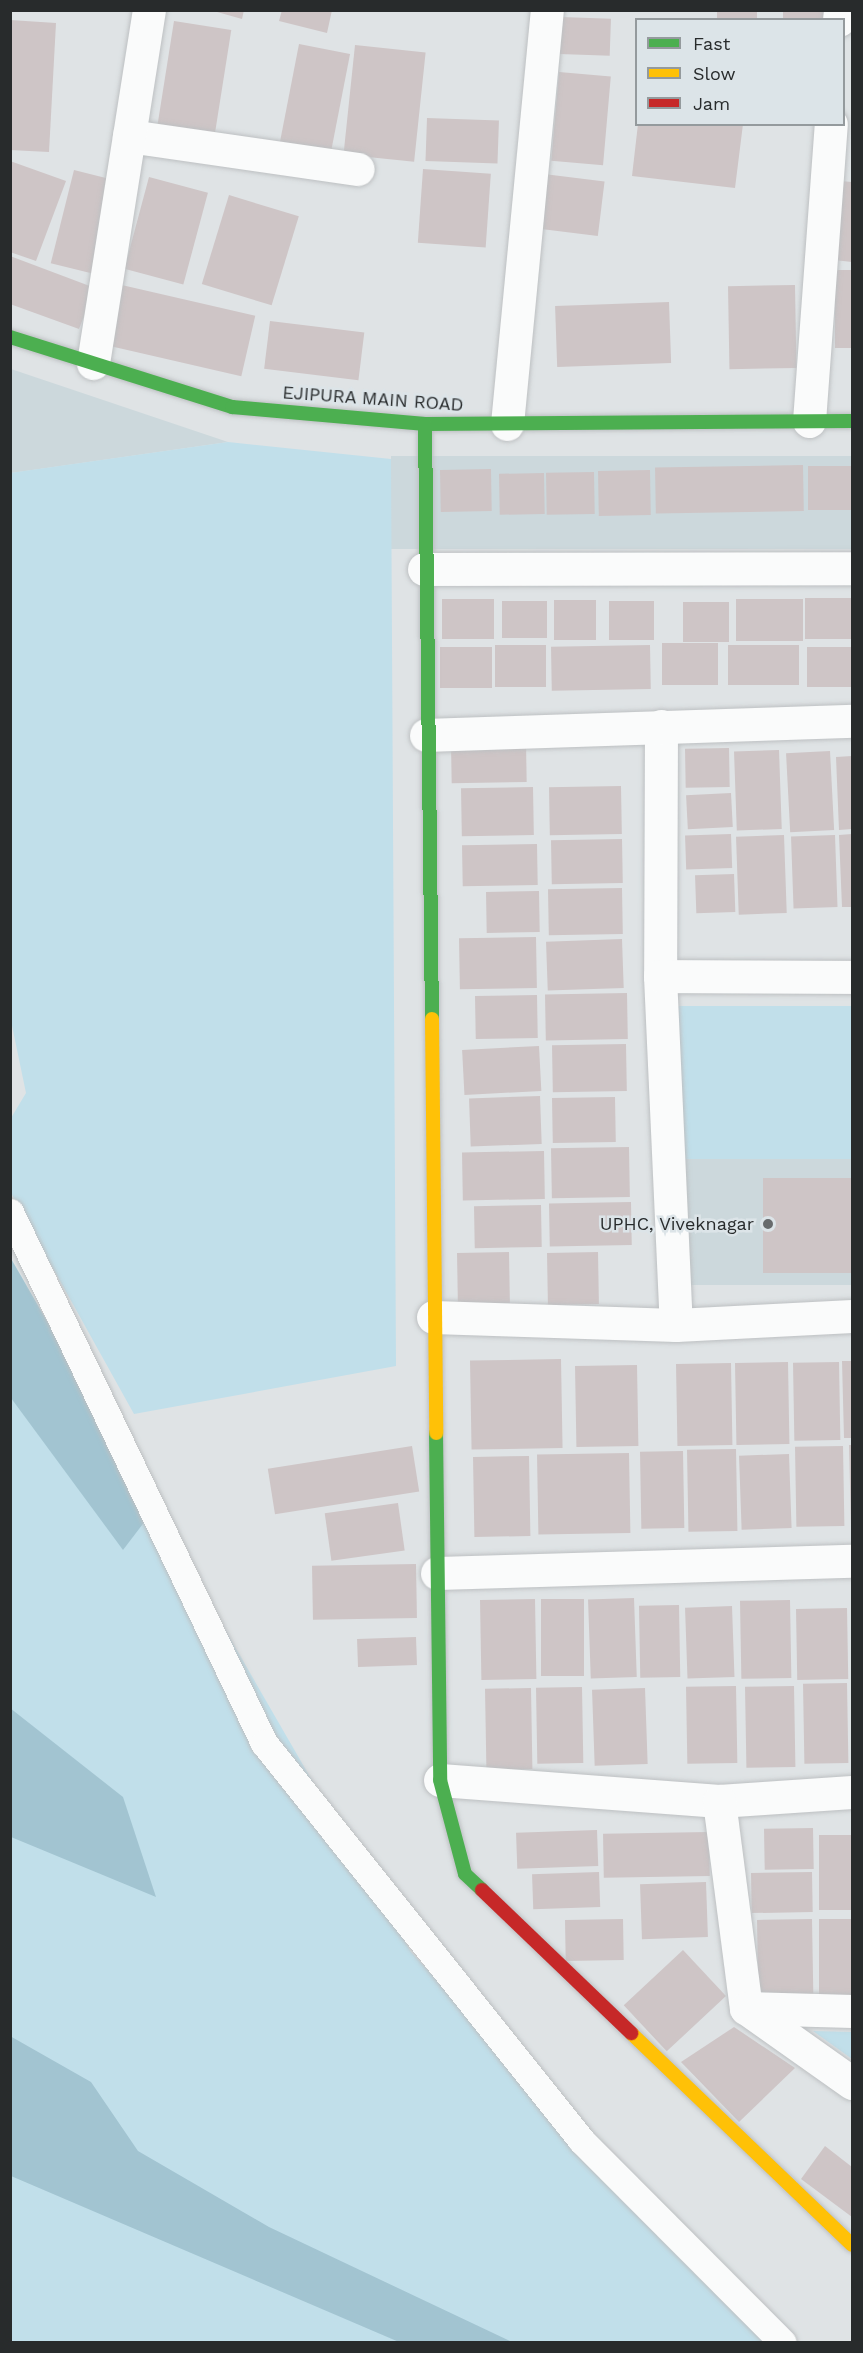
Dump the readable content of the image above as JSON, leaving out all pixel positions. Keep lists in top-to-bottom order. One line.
{"streets":{"street":["EJIPURA MAIN ROAD"]},"places":["UPHC, Viveknagar"],"legend":["Fast","Slow","Jam"]}
